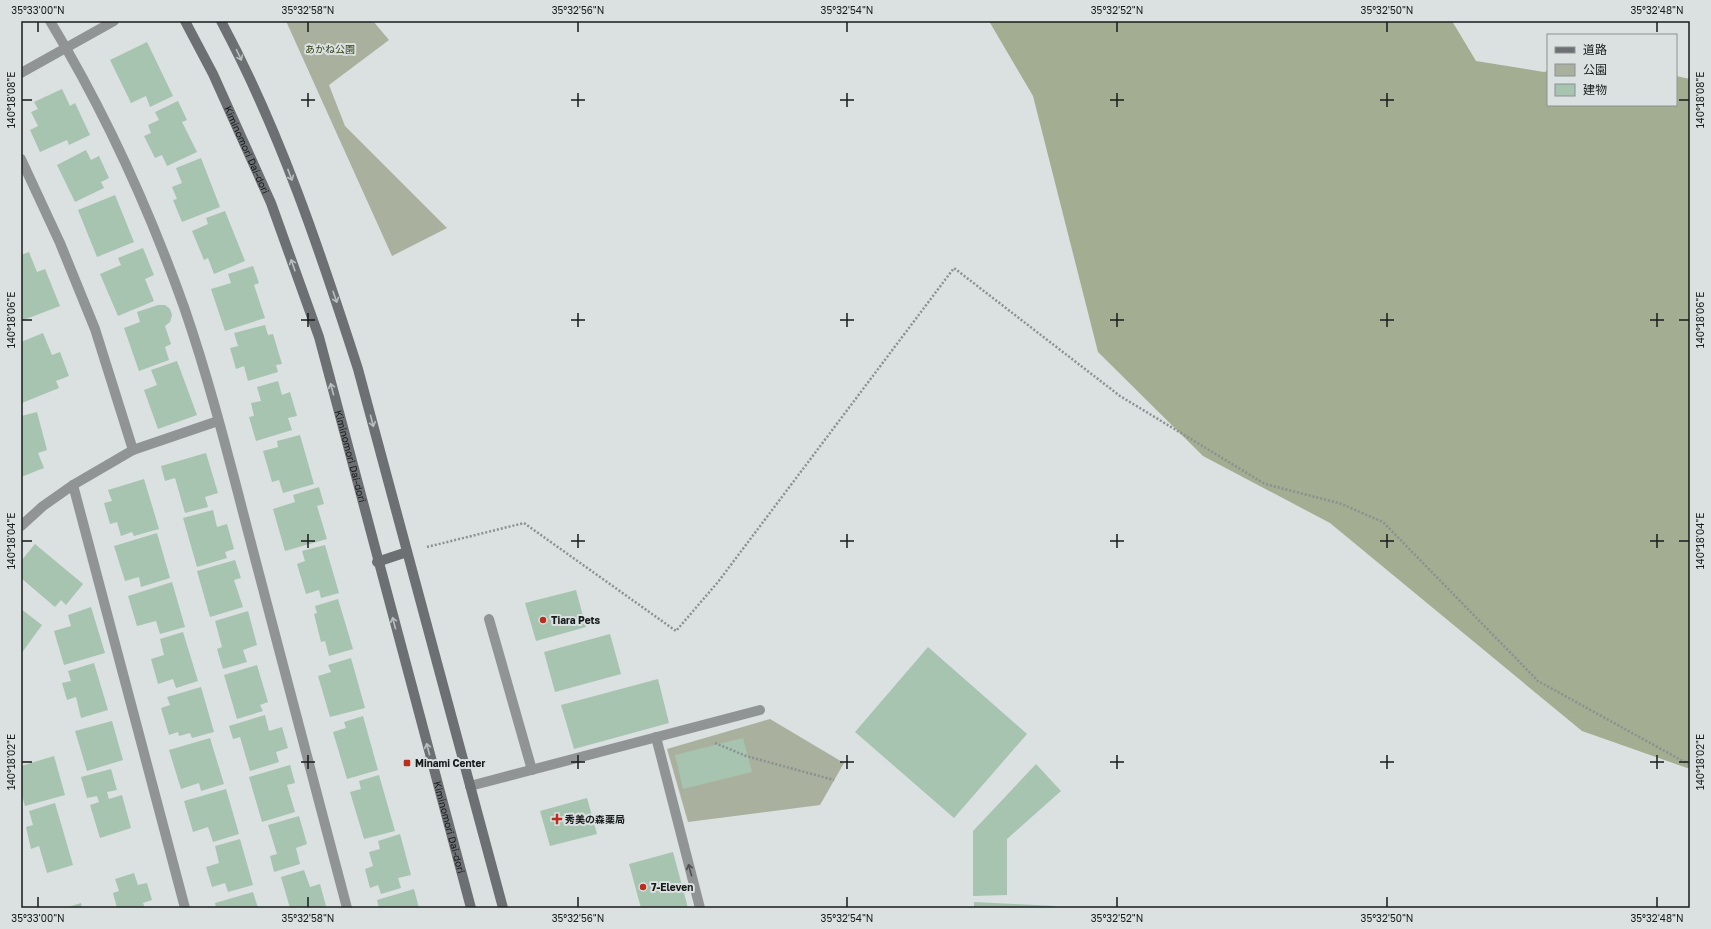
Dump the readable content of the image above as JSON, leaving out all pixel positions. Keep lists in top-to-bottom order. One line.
{"streets":{"street":["Kiminomori Dai-dori"]},"parks":["あかね公園"],"places":{"other":["Tiara Pets","7-Eleven"],"transit":["Minami Center"],"health":["秀美の森薬局"]},"legend":["道路","公園","建物"],"coordinates":["35°33'00\"N","35°32'58\"N","35°32'56\"N","35°32'54\"N","35°32'52\"N","35°32'50\"N","35°32'48\"N","140°18'08\"E","140°18'06\"E","140°18'04\"E","140°18'02\"E"]}
